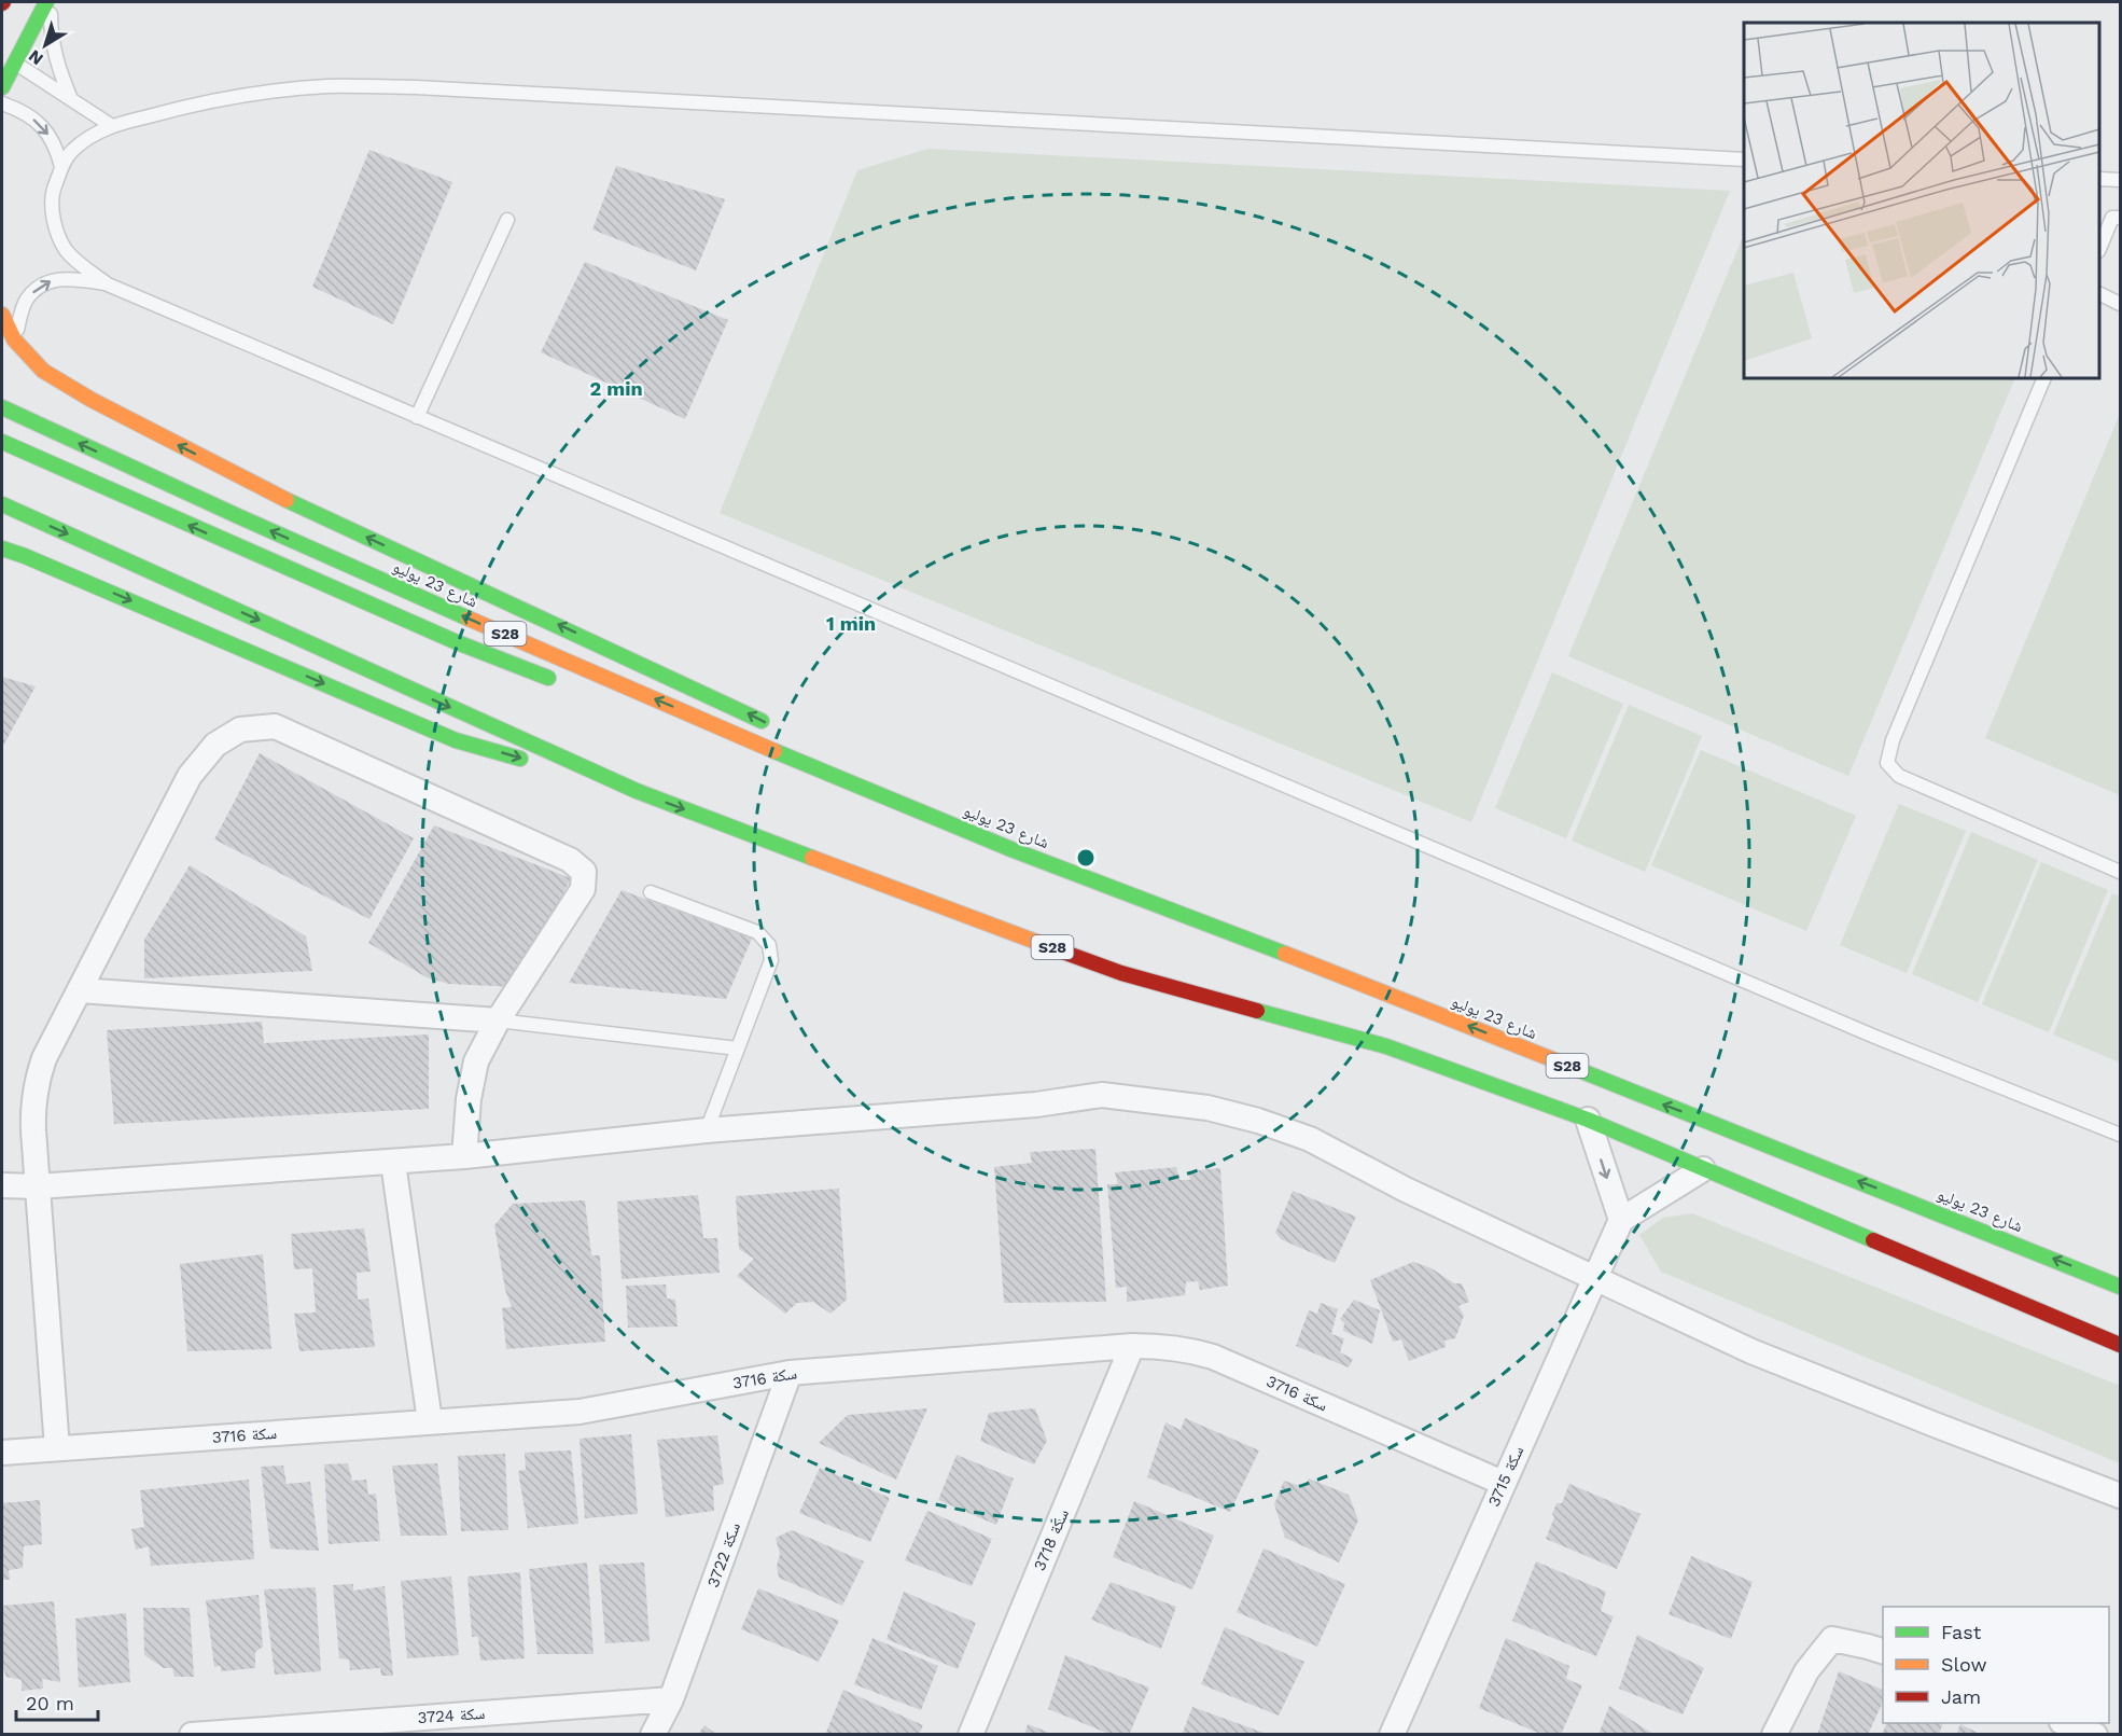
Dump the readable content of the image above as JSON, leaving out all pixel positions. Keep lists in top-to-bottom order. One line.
{"streets":{"main road":["شارع 23 يوليو","S28"],"street":["سكة 3716","سكة 3715","سكة 3718","سكة 3722","سكة 3724"]},"crossings":[["سكة 3716","سكة 3715"],["سكة 3716","سكة 3718"],["سكة 3716","سكة 3722"],["سكة 3722","سكة 3724"]],"legend":["Fast","Slow","Jam"],"scale_bar":"20 m","north":"bottom left","rings":["2 min","1 min"]}
